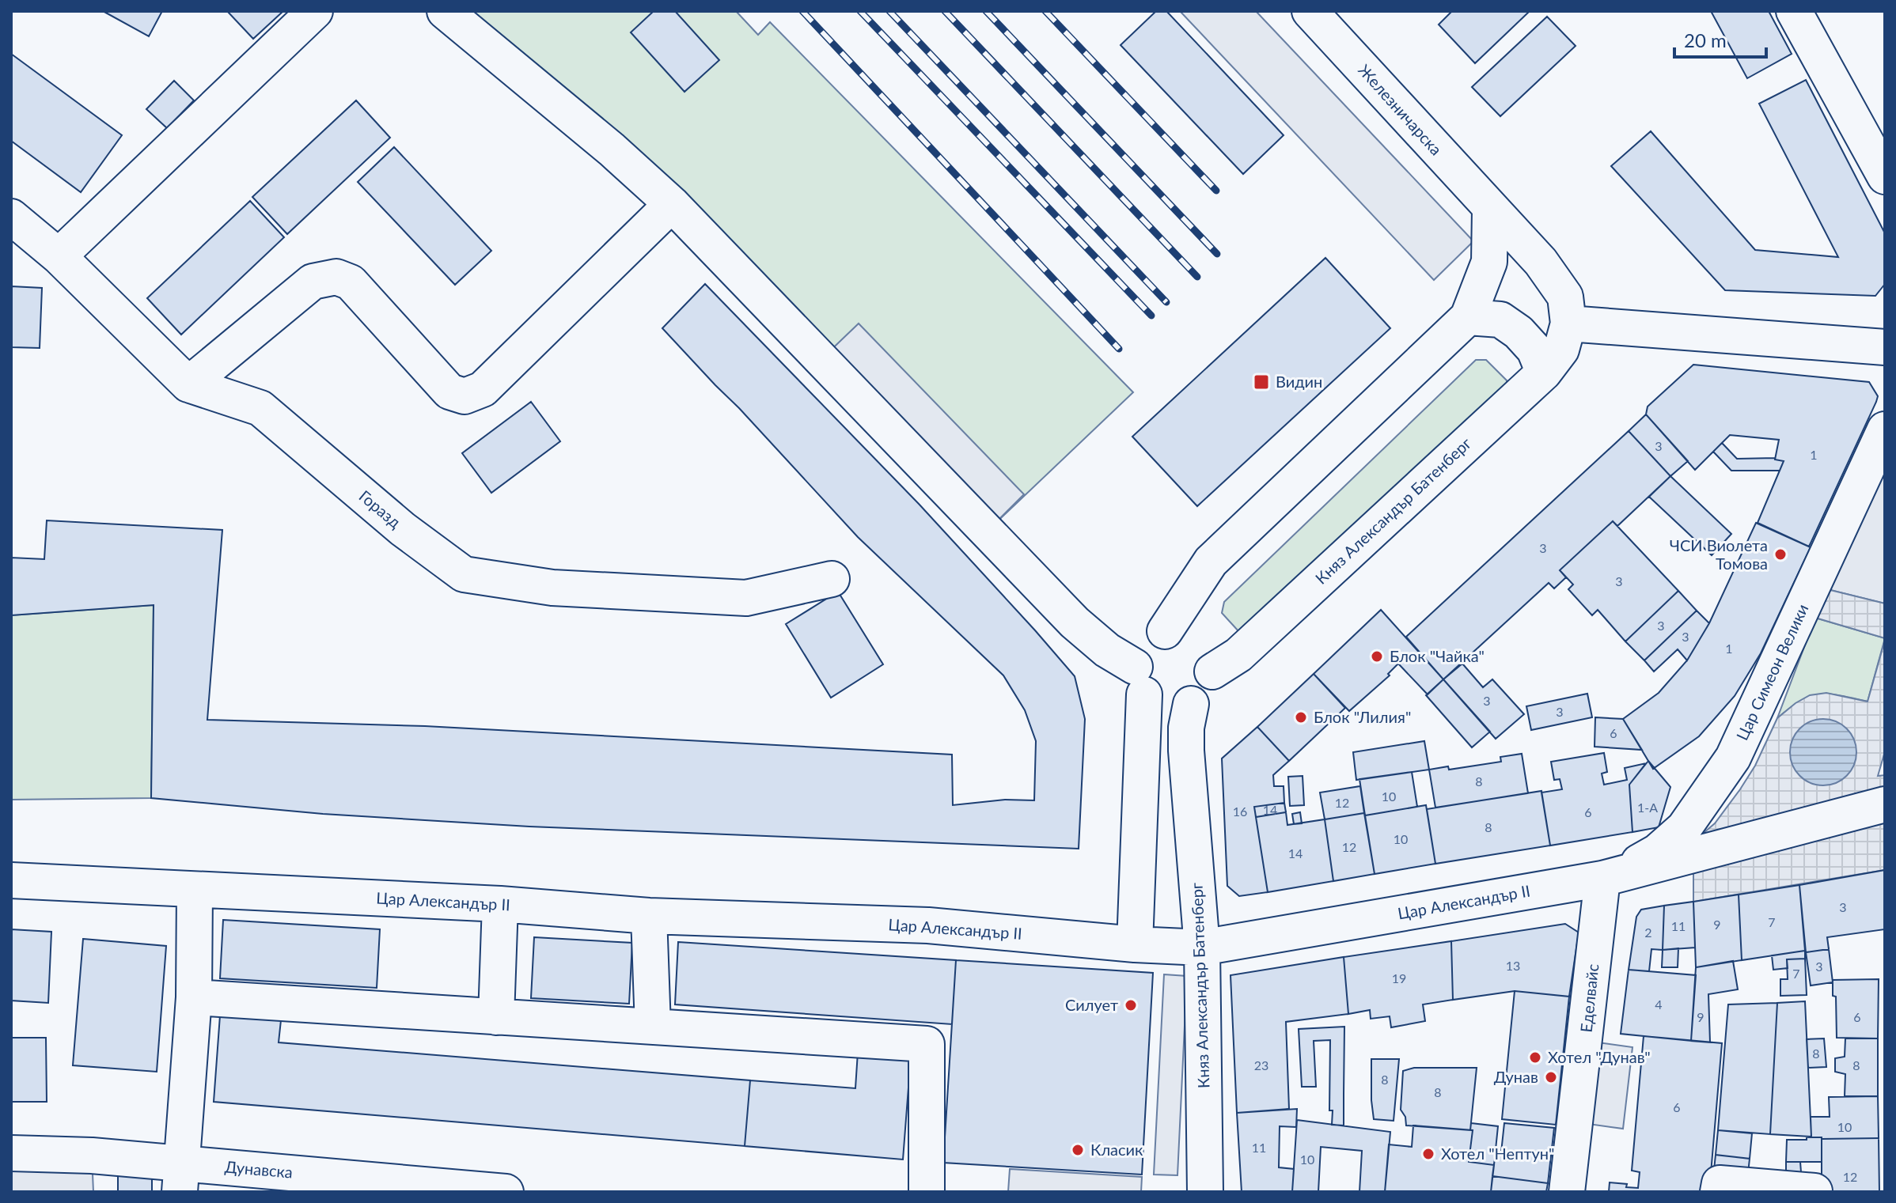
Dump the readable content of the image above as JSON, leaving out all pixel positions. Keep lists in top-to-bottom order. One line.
{"streets":{"street":["Железничарска","Горазд","Княз Александър Батенберг","Цар Симеон Велики","Цар Александър II","Еделвайс","Дунавска"]},"crossings":[["Железничарска","Княз Александър Батенберг"],["Княз Александър Батенберг","Цар Александър II"],["Цар Симеон Велики","Цар Александър II"],["Цар Симеон Велики","Еделвайс"],["Цар Александър II","Еделвайс"]],"places":{"transit":["Видин"],"other":["ЧСИ Виолета Томова","Блок \"Чайка\"","Блок \"Лилия\"","Силует","Хотел \"Дунав\"","Дунав","Класик","Хотел \"Нептун\""]},"house_numbers":["3","1","3","3","3","3","1","3","3","6","8","10","12","1-А","14","16","6","8","10","12","14","3","7","9","11","2","13","3","7","19","4","9","6","8","23","8","8","8","6","10","11","10","12"],"scale_bar":"20 m"}
